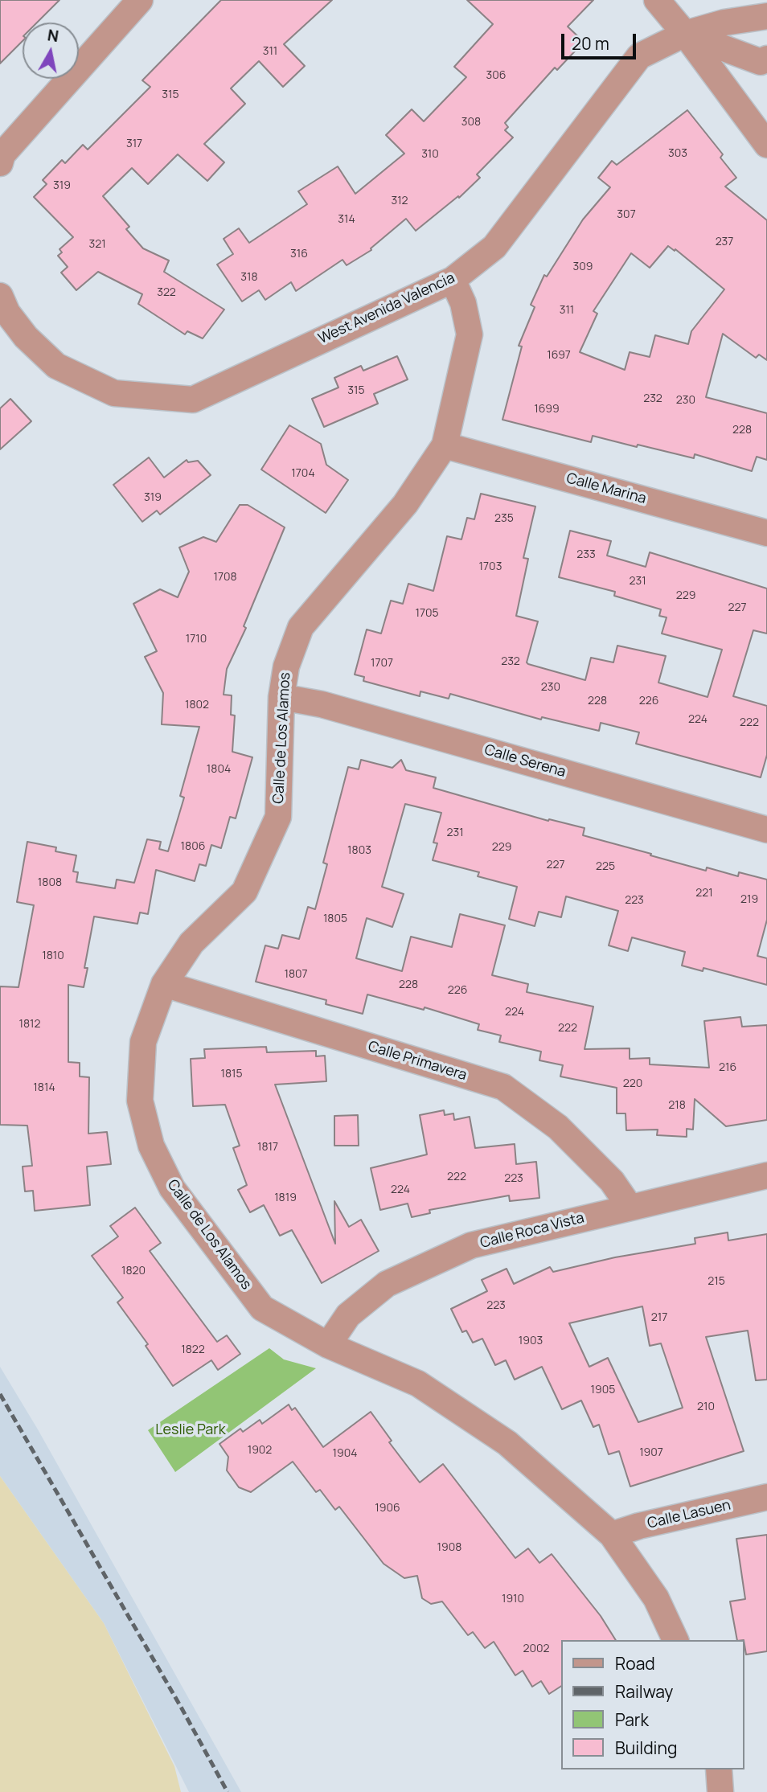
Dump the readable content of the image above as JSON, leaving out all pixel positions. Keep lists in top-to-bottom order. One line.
{"streets":{"street":["West Avenida Valencia","Calle Marina","Calle de Los Alamos","Calle Serena","Calle Primavera","Calle Roca Vista","Calle Lasuen"]},"crossings":[["West Avenida Valencia","Calle de Los Alamos"],["Calle Marina","Calle de Los Alamos"],["Calle de Los Alamos","Calle Serena"],["Calle de Los Alamos","Calle Primavera"],["Calle de Los Alamos","Calle Roca Vista"],["Calle de Los Alamos","Calle Lasuen"],["Calle Primavera","Calle Roca Vista"]],"parks":["Leslie Park"],"house_numbers":["311","306","315","308","317","303","310","319","312","307","314","237","321","316","309","318","322","311","1697","315","232","230","1699","228","1704","319","235","233","1703","1708","231","229","227","1705","1710","232","1707","230","228","226","1802","224","222","1804","231","1806","229","1803","227","225","1808","221","219","223","1805","1810","1807","228","226","224","1812","222","216","1815","220","1814","218","1817","222","223","224","1819","1820","215","223","217","1903","1822","1905","210","1902","1907","1904","1906","1908","1910","2002"],"legend":["Road","Railway","Park","Building"],"scale_bar":"20 m","north":"top"}
